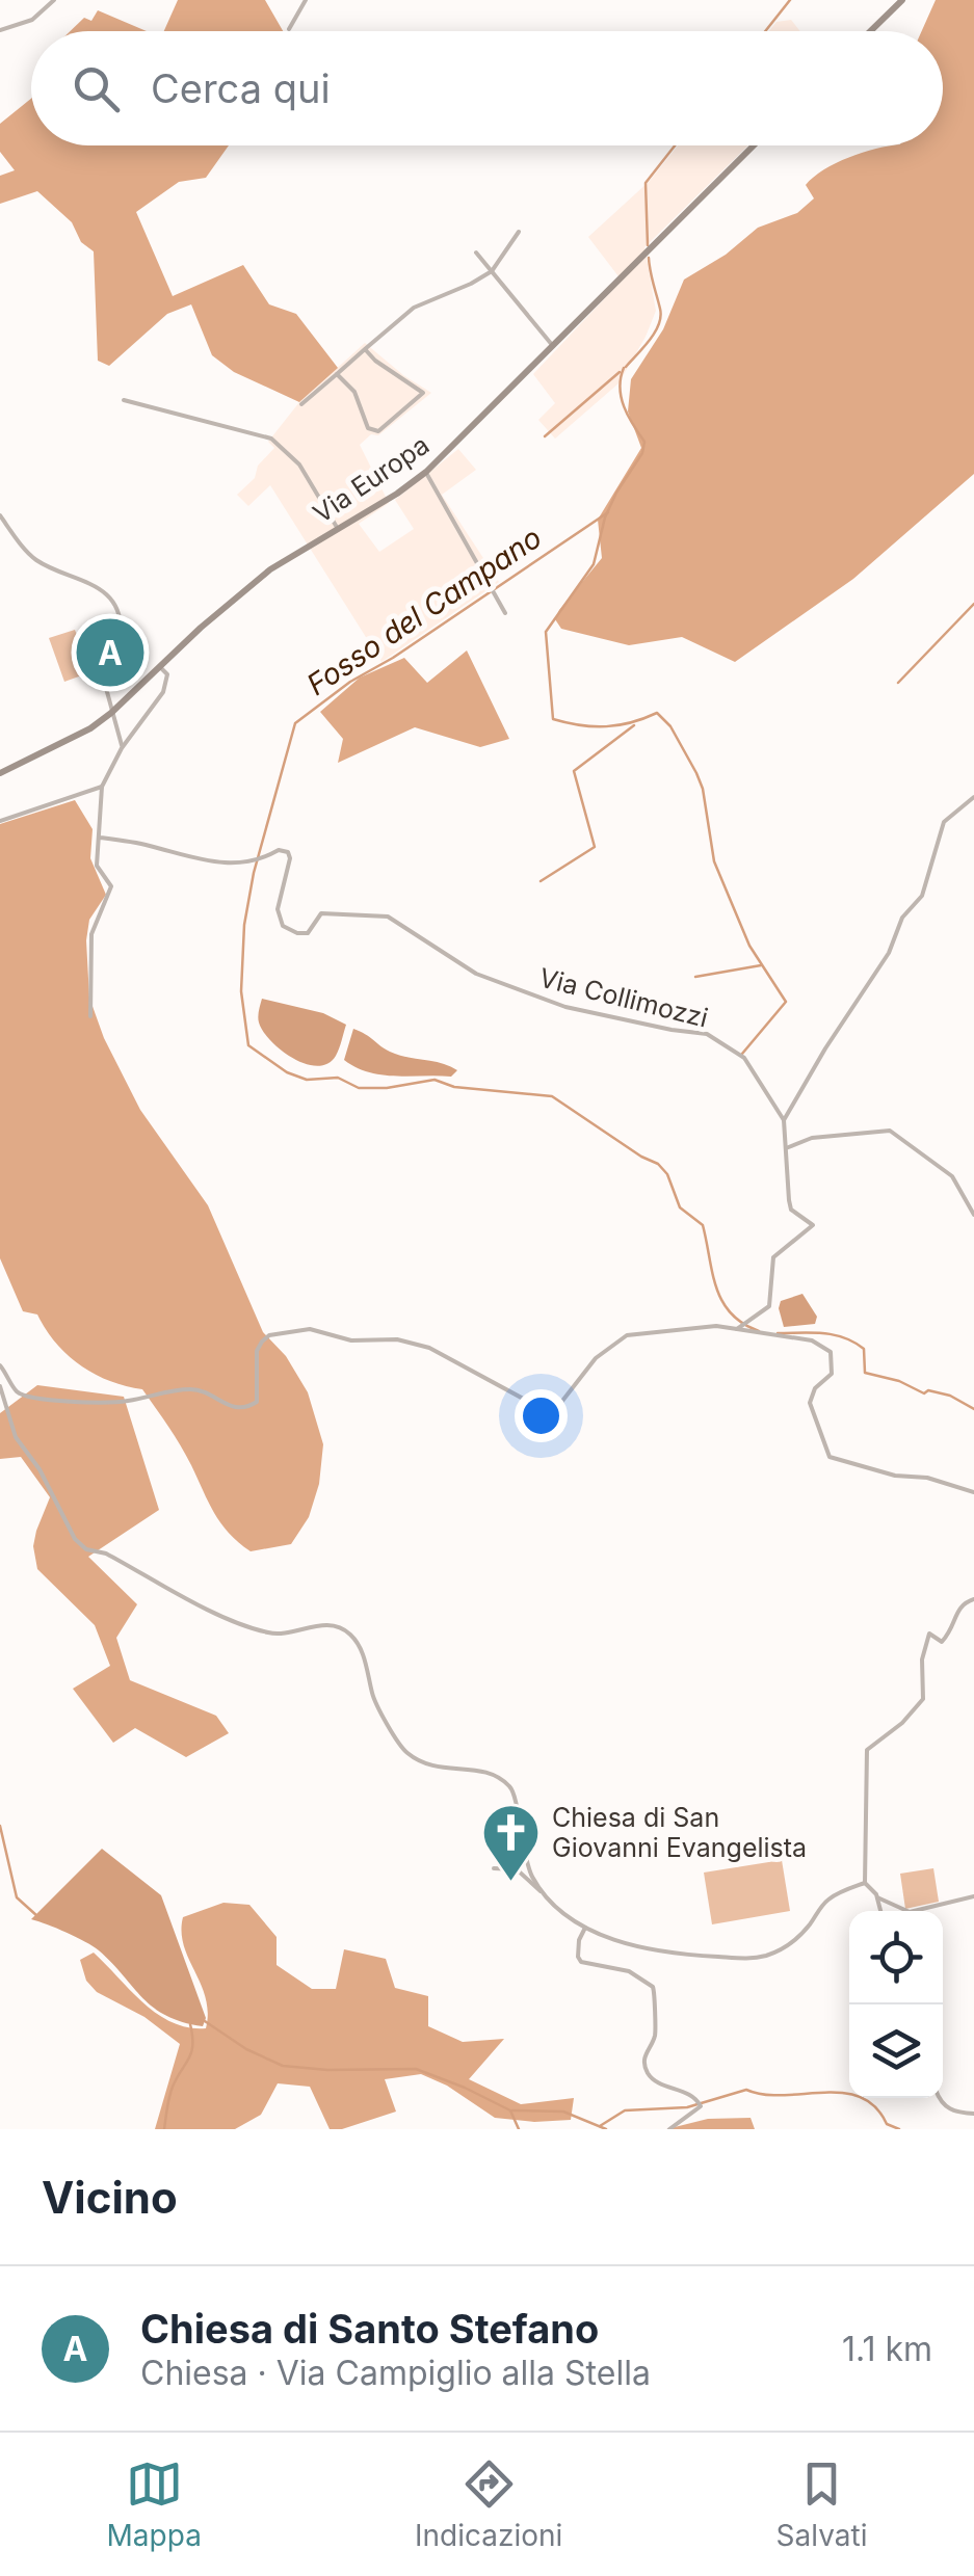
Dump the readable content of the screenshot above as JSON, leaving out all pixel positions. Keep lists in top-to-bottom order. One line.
{"streets":{"main road":["Via Europa"],"street":["Via Collimozzi"]},"water":["Fosso del Campano"],"places":{"church":["Chiesa di San Giovanni Evangelista"]},"page":{"search":"Cerca qui","pins":"A","heading":"Vicino","list":[{"mark":"A","name":"Chiesa di Santo Stefano","note":"Chiesa · Via Campiglio alla Stella","value":"1.1 km"}],"nav":["Mappa","Indicazioni","Salvati"]}}
